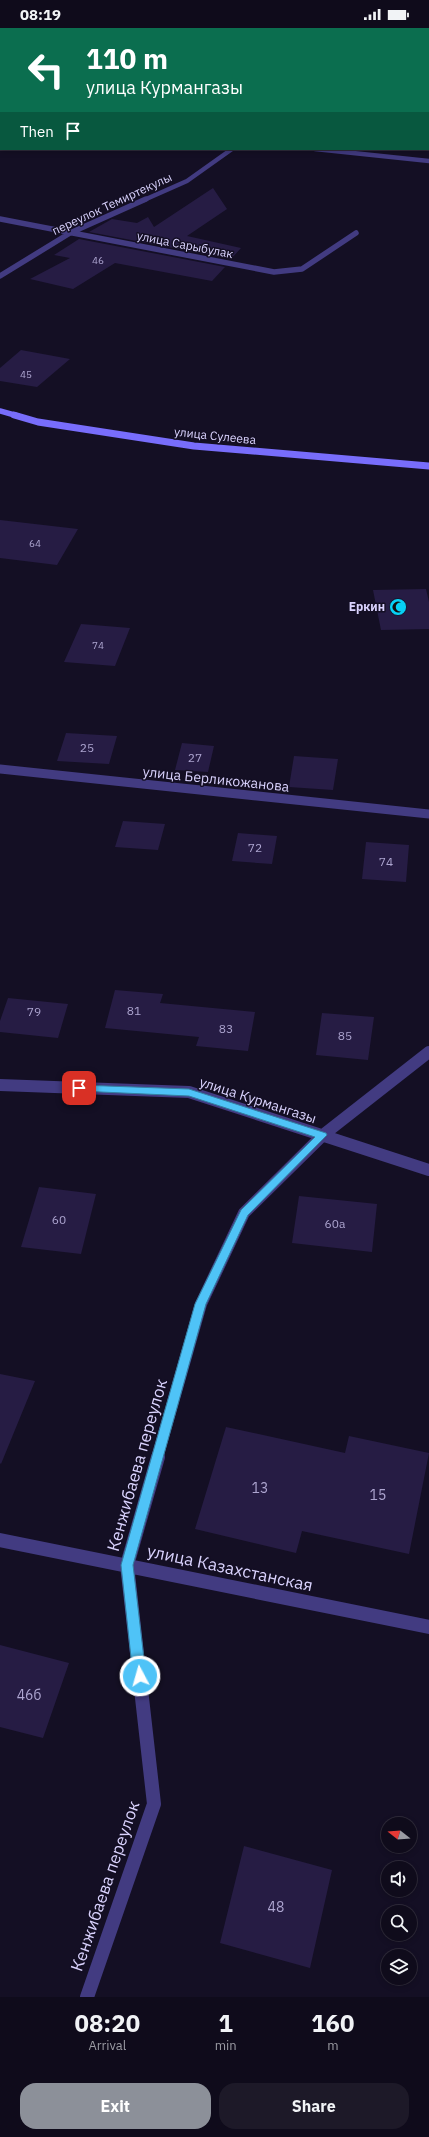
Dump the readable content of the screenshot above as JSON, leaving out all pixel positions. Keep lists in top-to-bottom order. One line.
{"streets":{"main road":["улица Сулеева"],"street":["переулок Темиртекулы","улица Сарыбулак","улица Берликожанова","улица Курмангазы","Кенжибаева переулок","улица Казахстанская"]},"crossings":[["переулок Темиртекулы","улица Сарыбулак"],["улица Курмангазы","Кенжибаева переулок"],["Кенжибаева переулок","улица Казахстанская"]],"places":{"mosque":["Еркин"]},"house_numbers":["46","45","64","74","25","27","72","74","81","79","83","85","60","60а","13","15","46б","48"],"north":"left","page":{"status":"08:19","turn":["110 m","улица Курмангазы"],"then":"Then","eta":["08:20","Arrival","1","min","160","m"],"buttons":["Exit","Share"]}}
